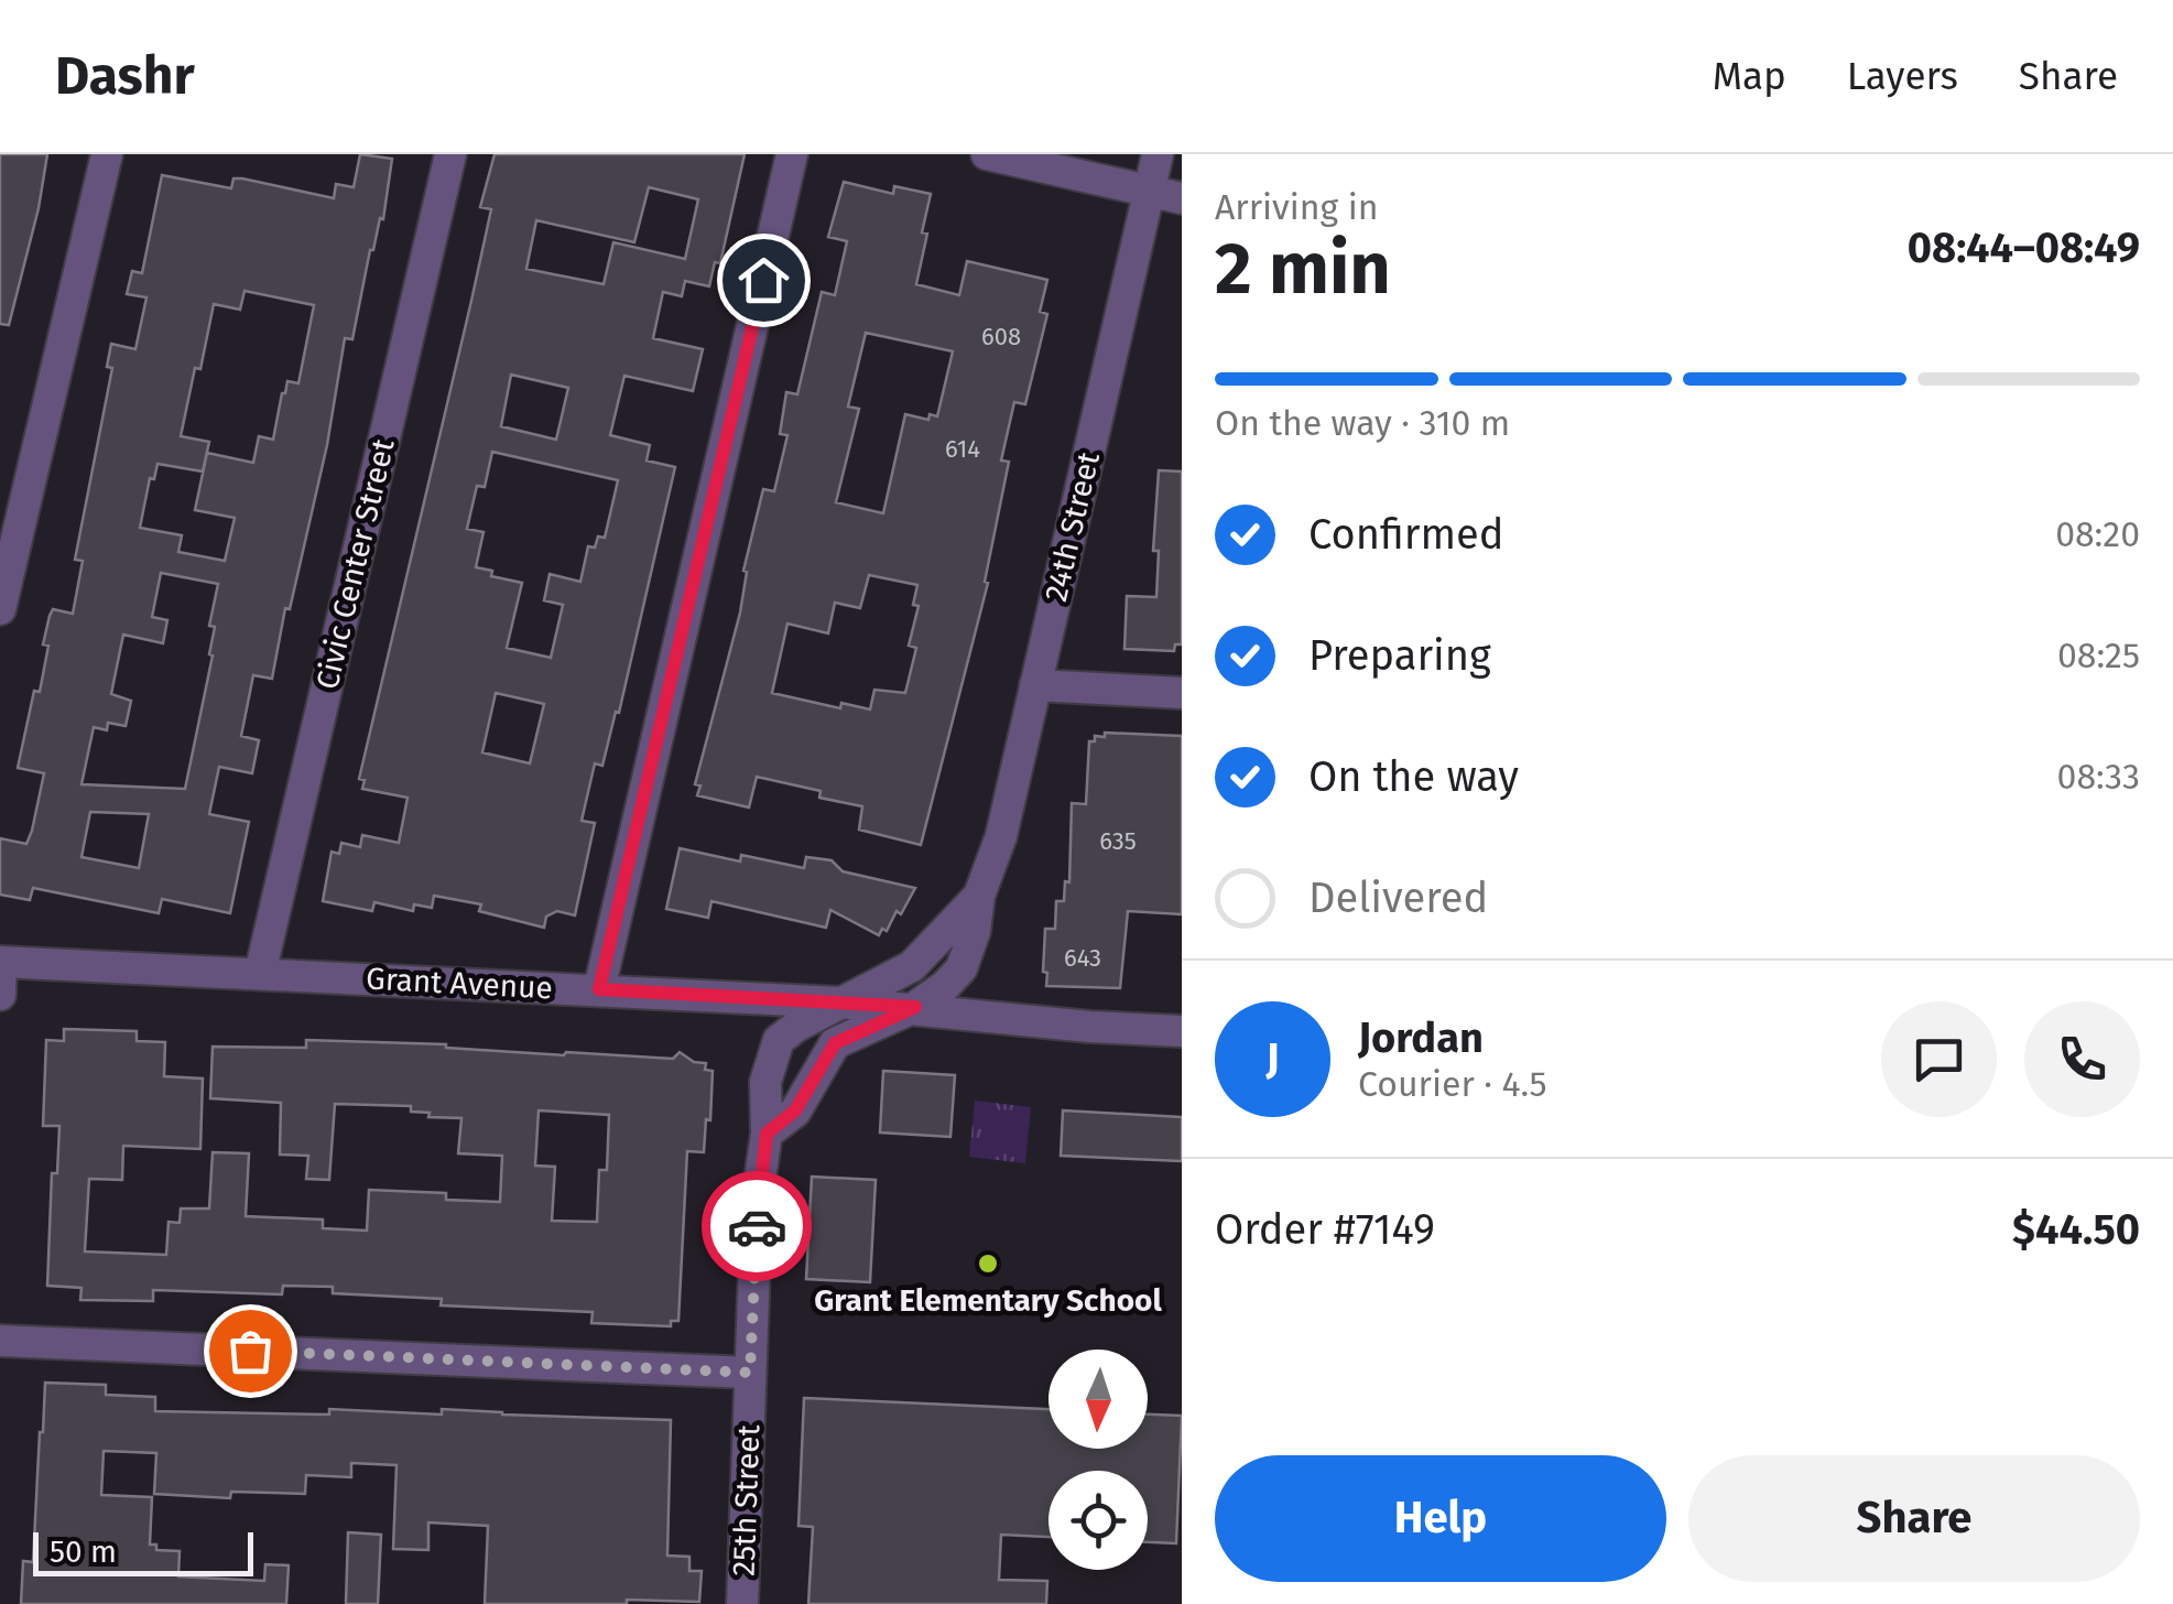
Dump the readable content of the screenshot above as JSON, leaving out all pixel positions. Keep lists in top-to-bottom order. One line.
{"streets":{"street":["24th Street","Civic Center Street","Grant Avenue","25th Street"]},"crossings":[["24th Street","Grant Avenue"],["24th Street","25th Street"],["Civic Center Street","Grant Avenue"],["Grant Avenue","25th Street"]],"places":["Grant Elementary School"],"house_numbers":["608","614","635","643"],"scale_bar":"50 m","north":"bottom","page":{"header":"Dashr","nav":["Map","Layers","Share"],"heading":["2 min","Arriving in","08:44–08:49"],"panel":["Jordan","Courier · 4.5","Order #7149","$44.50"],"bar":"On the way · 310 m","list":[["Confirmed","08:20"],["Preparing","08:25"],["On the way","08:33"],"Delivered"],"round":"J","buttons":["Help","Share"],"scale":"50 m"}}
